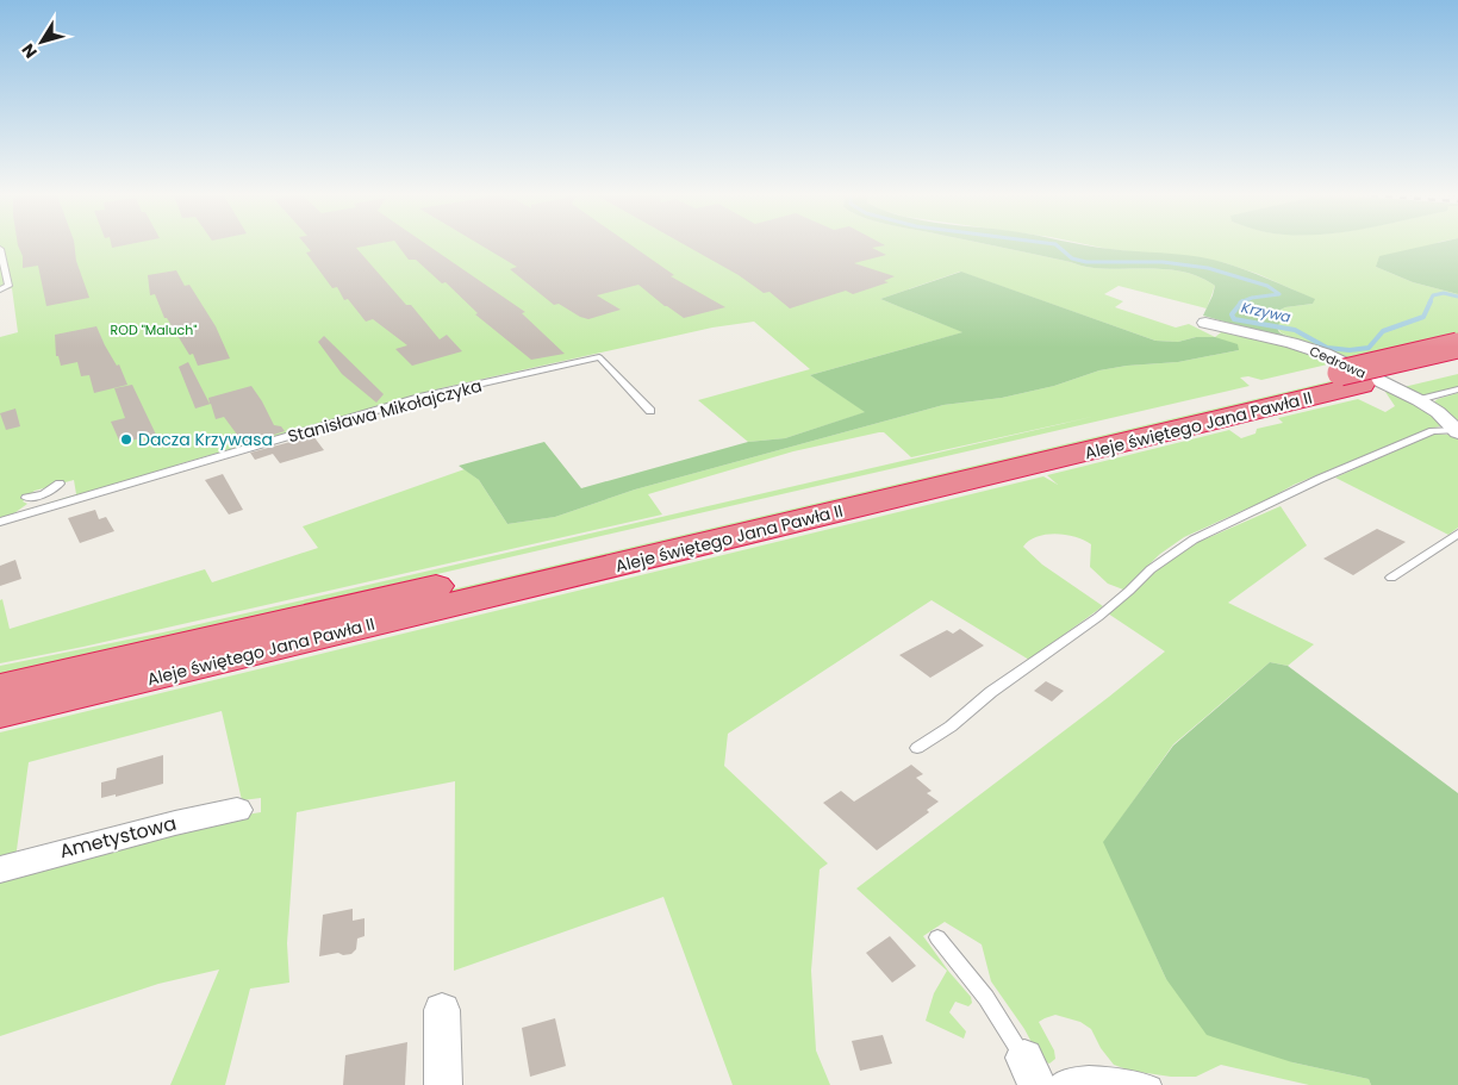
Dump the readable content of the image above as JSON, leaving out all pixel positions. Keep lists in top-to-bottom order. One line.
{"streets":{"highway":["Aleje świętego Jana Pawła II"],"street":["Cedrowa","Ametystowa"],"lane":["Stanisława Mikołajczyka"]},"water":["Krzywa"],"parks":["ROD \"Maluch\""],"places":["Dacza Krzywasa"],"north":"bottom left"}
